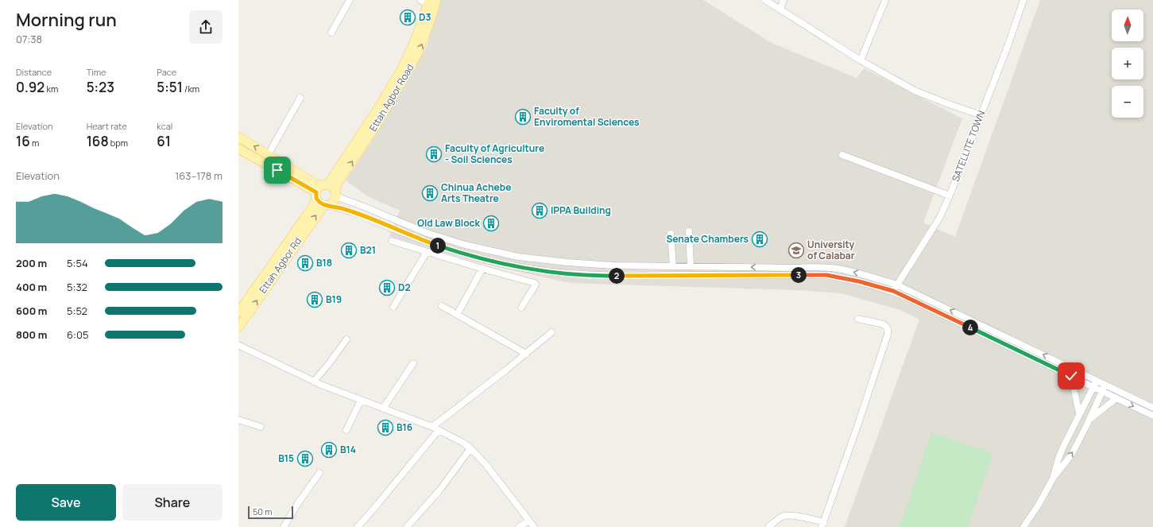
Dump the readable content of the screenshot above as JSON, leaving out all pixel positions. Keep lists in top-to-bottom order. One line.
{"streets":{"main road":["Ettah Agbor Road","Ettah Agbor Rd"],"street":["SATELLITE TOWN"]},"crossings":[["Ettah Agbor Road","Ettah Agbor Rd"]],"places":{"building":["D3","Faculty of Enviromental Sciences","Faculty of Agriculture - Soil Sciences","Chinua Achebe Arts Theatre","IPPA Building","Old Law Block","Senate Chambers","B21","B18","D2","B19","B16","B14","B15"],"school or university":["University of Calabar"]},"scale_bar":"50 m","north":"top","page":{"heading":["Morning run","07:38"],"map_buttons":["+","−"],"stats":[["Distance","0.92 km"],["Time","5:23"],["Pace","5:51 /km"],["Elevation","16 m"],["Heart rate","168 bpm"],["kcal","61"]],"chart":["Elevation","163–178 m"],"pins":["1","3","2","4"],"list":[{"name":"200 m","note":"5:54"},{"name":"400 m","note":"5:32"},{"name":"600 m","note":"5:52"},{"name":"800 m","note":"6:05"}],"buttons":["Save","Share"],"scale":"50 m"}}
